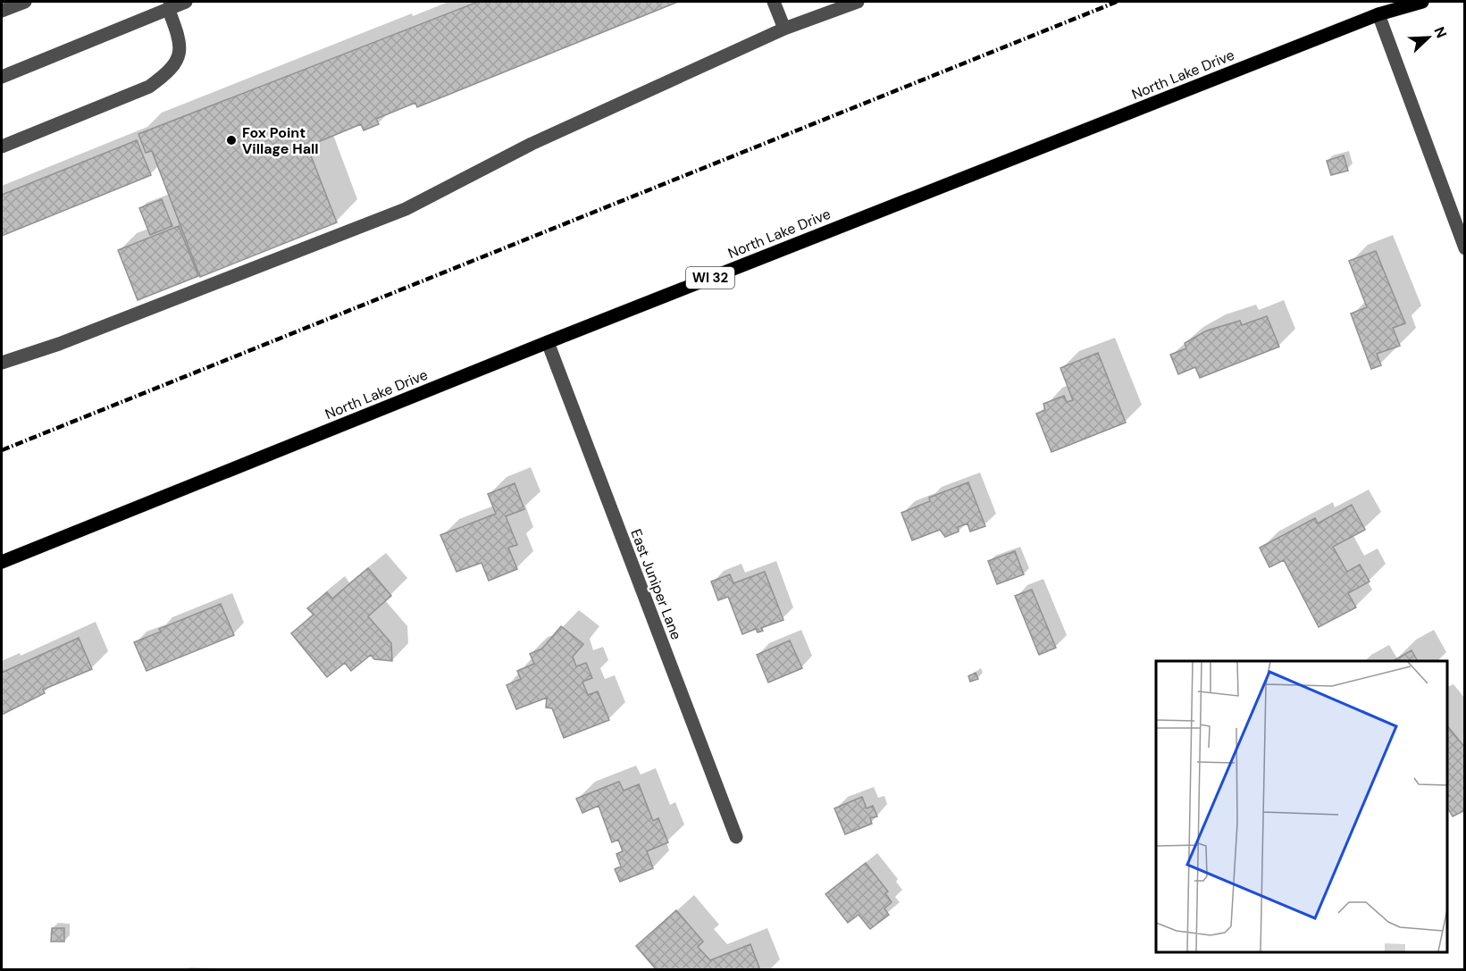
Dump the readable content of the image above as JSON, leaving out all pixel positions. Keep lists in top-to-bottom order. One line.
{"streets":{"main road":["North Lake Drive","WI 32"],"street":["East Juniper Lane"]},"crossings":[["North Lake Drive","East Juniper Lane"]],"places":["Fox Point Village Hall"],"north":"top right"}
